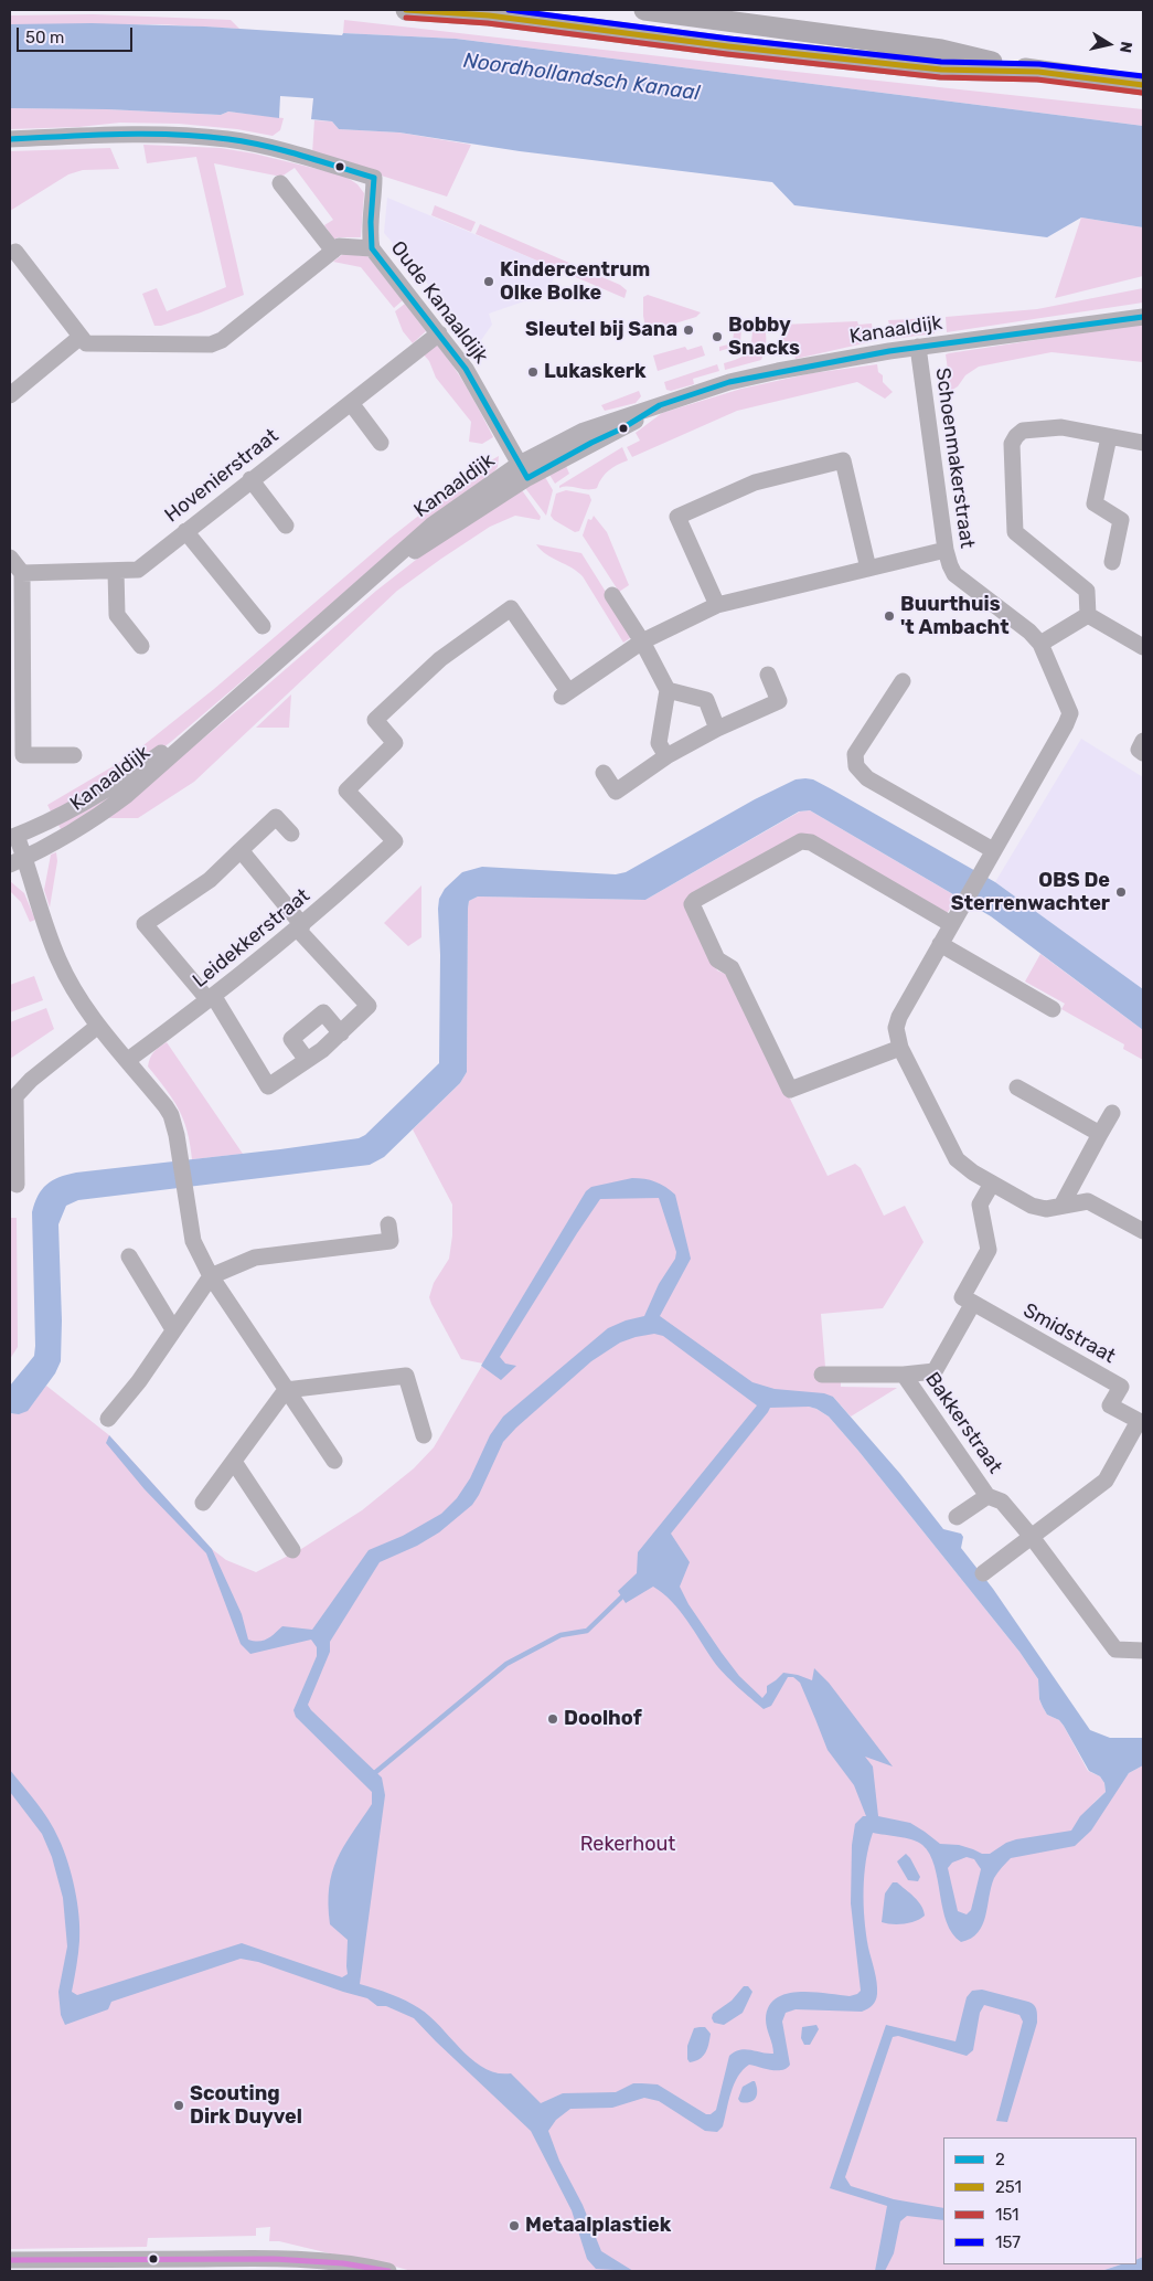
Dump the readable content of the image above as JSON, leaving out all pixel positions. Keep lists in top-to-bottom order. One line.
{"streets":{"street":["Oude Kanaaldijk","Kanaaldijk","Schoenmakerstraat","Hovenierstraat","Leidekkerstraat","Smidstraat","Bakkerstraat"]},"crossings":[["Oude Kanaaldijk","Kanaaldijk"],["Oude Kanaaldijk","Hovenierstraat"],["Kanaaldijk","Schoenmakerstraat"],["Smidstraat","Bakkerstraat"]],"water":["Noordhollandsch Kanaal"],"parks":["Rekerhout"],"places":["Kindercentrum Olke Bolke","Sleutel bij Sana","Bobby Snacks","Lukaskerk","Buurthuis 't Ambacht","OBS De Sterrenwachter","Doolhof","Scouting Dirk Duyvel","Metaalplastiek"],"lines":["transit line 251","transit line 157","transit line 151","transit line 2"],"legend":["2","251","151","157"],"scale_bar":"50 m","north":"right"}
